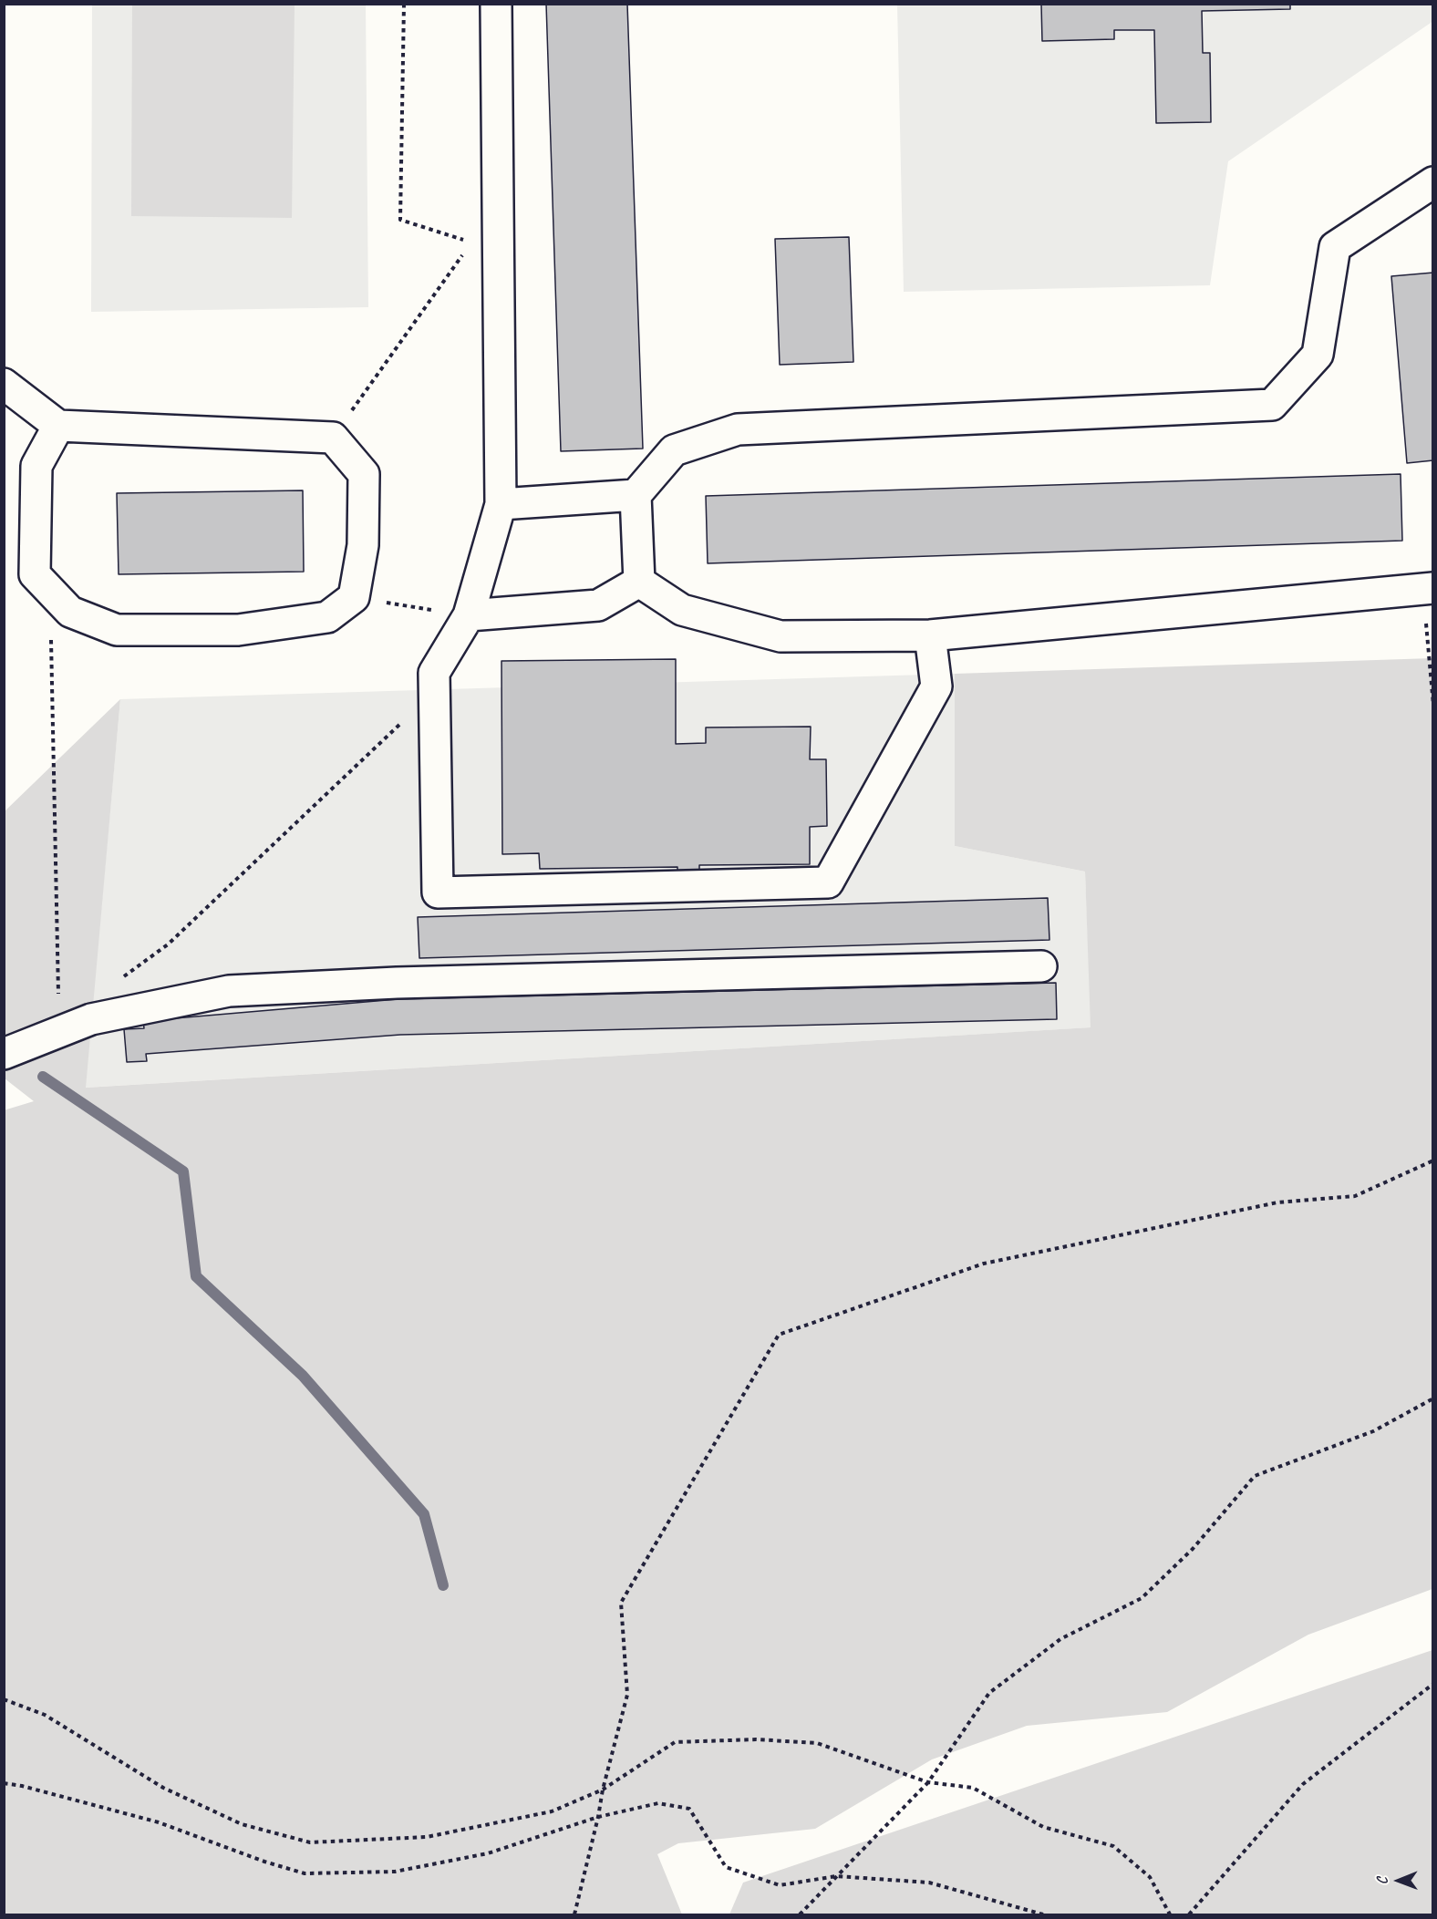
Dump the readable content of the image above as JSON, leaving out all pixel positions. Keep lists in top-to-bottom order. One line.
{"north":"left"}
